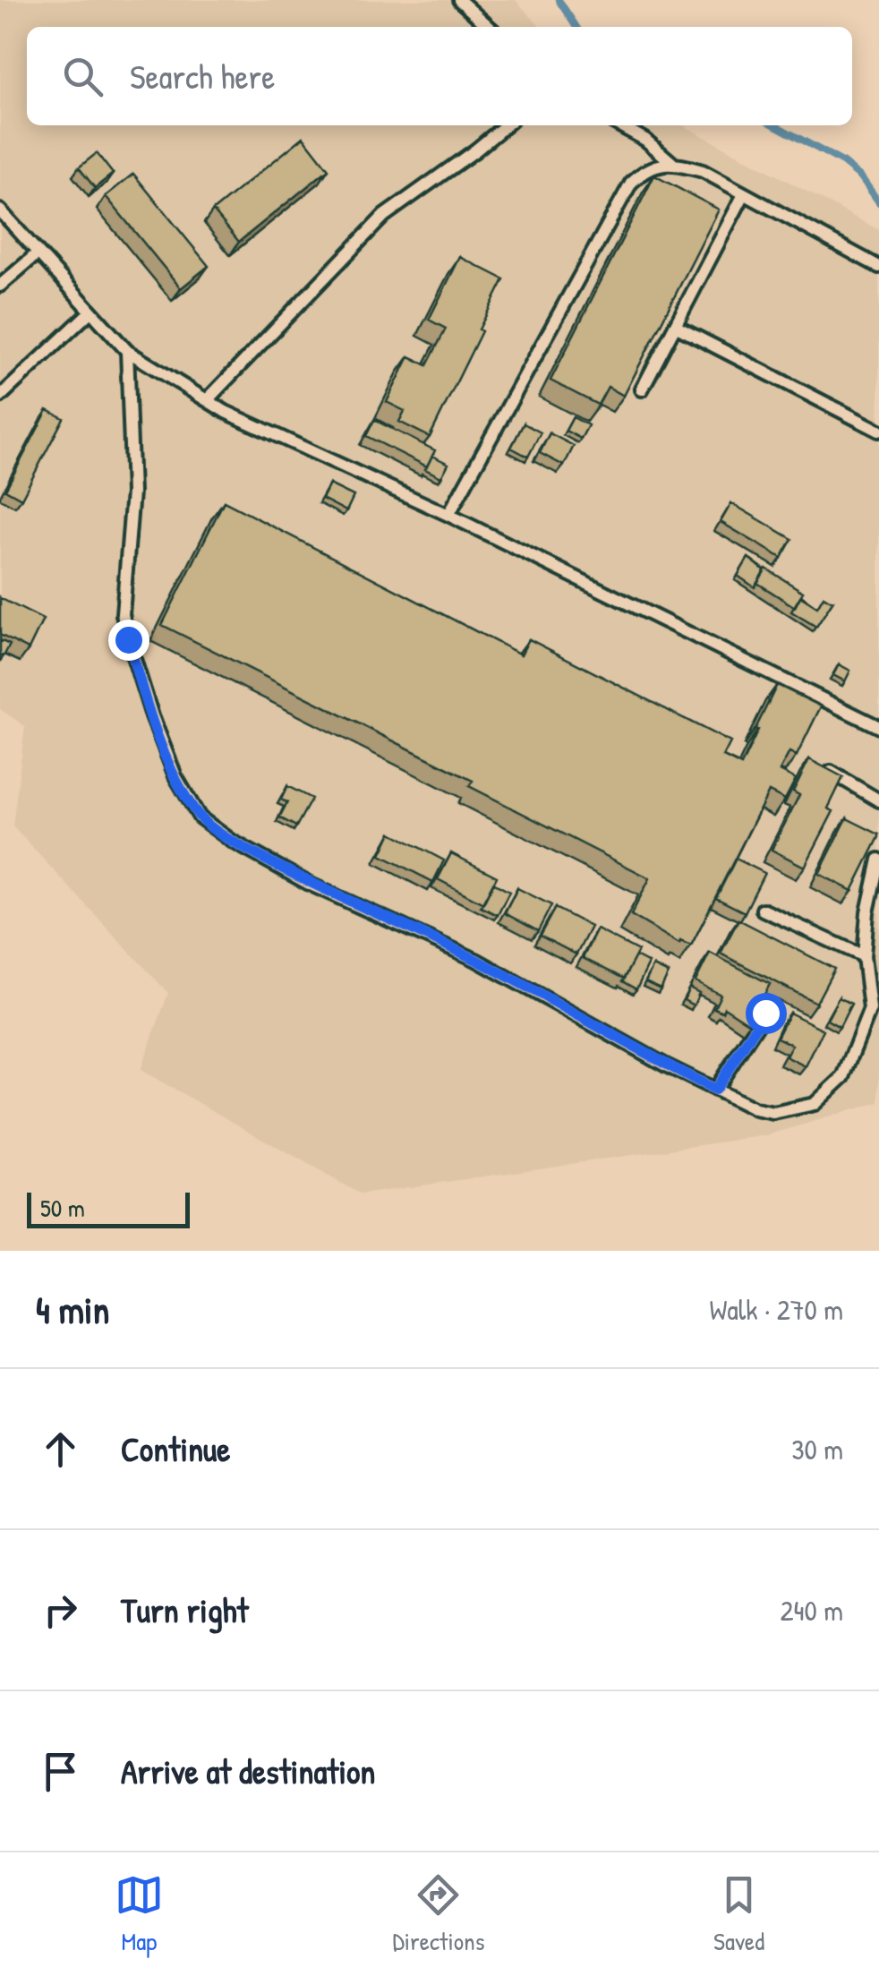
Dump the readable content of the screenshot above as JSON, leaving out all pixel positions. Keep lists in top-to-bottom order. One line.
{"scale_bar":"50 m","page":{"search":"Search here","scale":"50 m","heading":["4 min","Walk · 270 m"],"list":[["Continue","30 m"],["Turn right","240 m"],"Arrive at destination"],"nav":["Map","Directions","Saved"]}}
